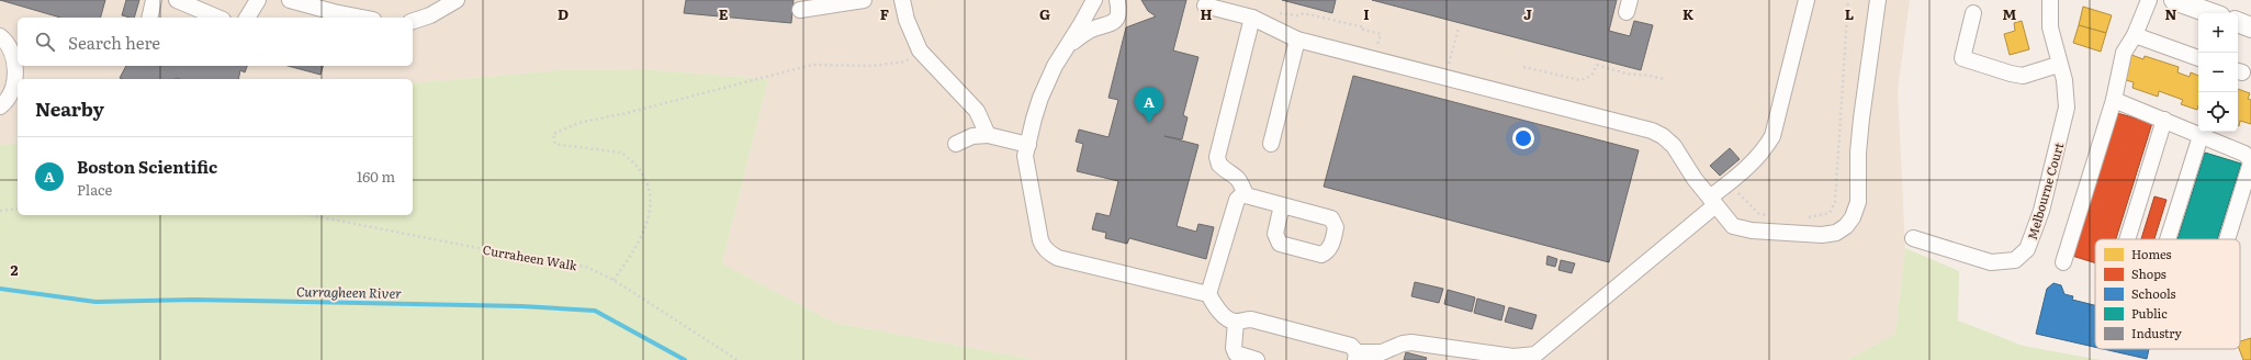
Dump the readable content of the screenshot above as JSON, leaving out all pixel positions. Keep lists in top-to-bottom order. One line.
{"streets":{"street":["Melbourne Court"],"path":["Curraheen Walk"]},"water":["Curragheen River"],"legend":["Homes","Shops","Schools","Public","Industry"],"page":{"map_buttons":["+","−"],"search":"Search here","heading":"Nearby","pins":"A","list":[{"mark":"A","name":"Boston Scientific","note":"Place","value":"160 m"}]},"grid":{"columns":["D","E","F","G","H","I","J","K","L","M","N"],"rows":["2"]}}
